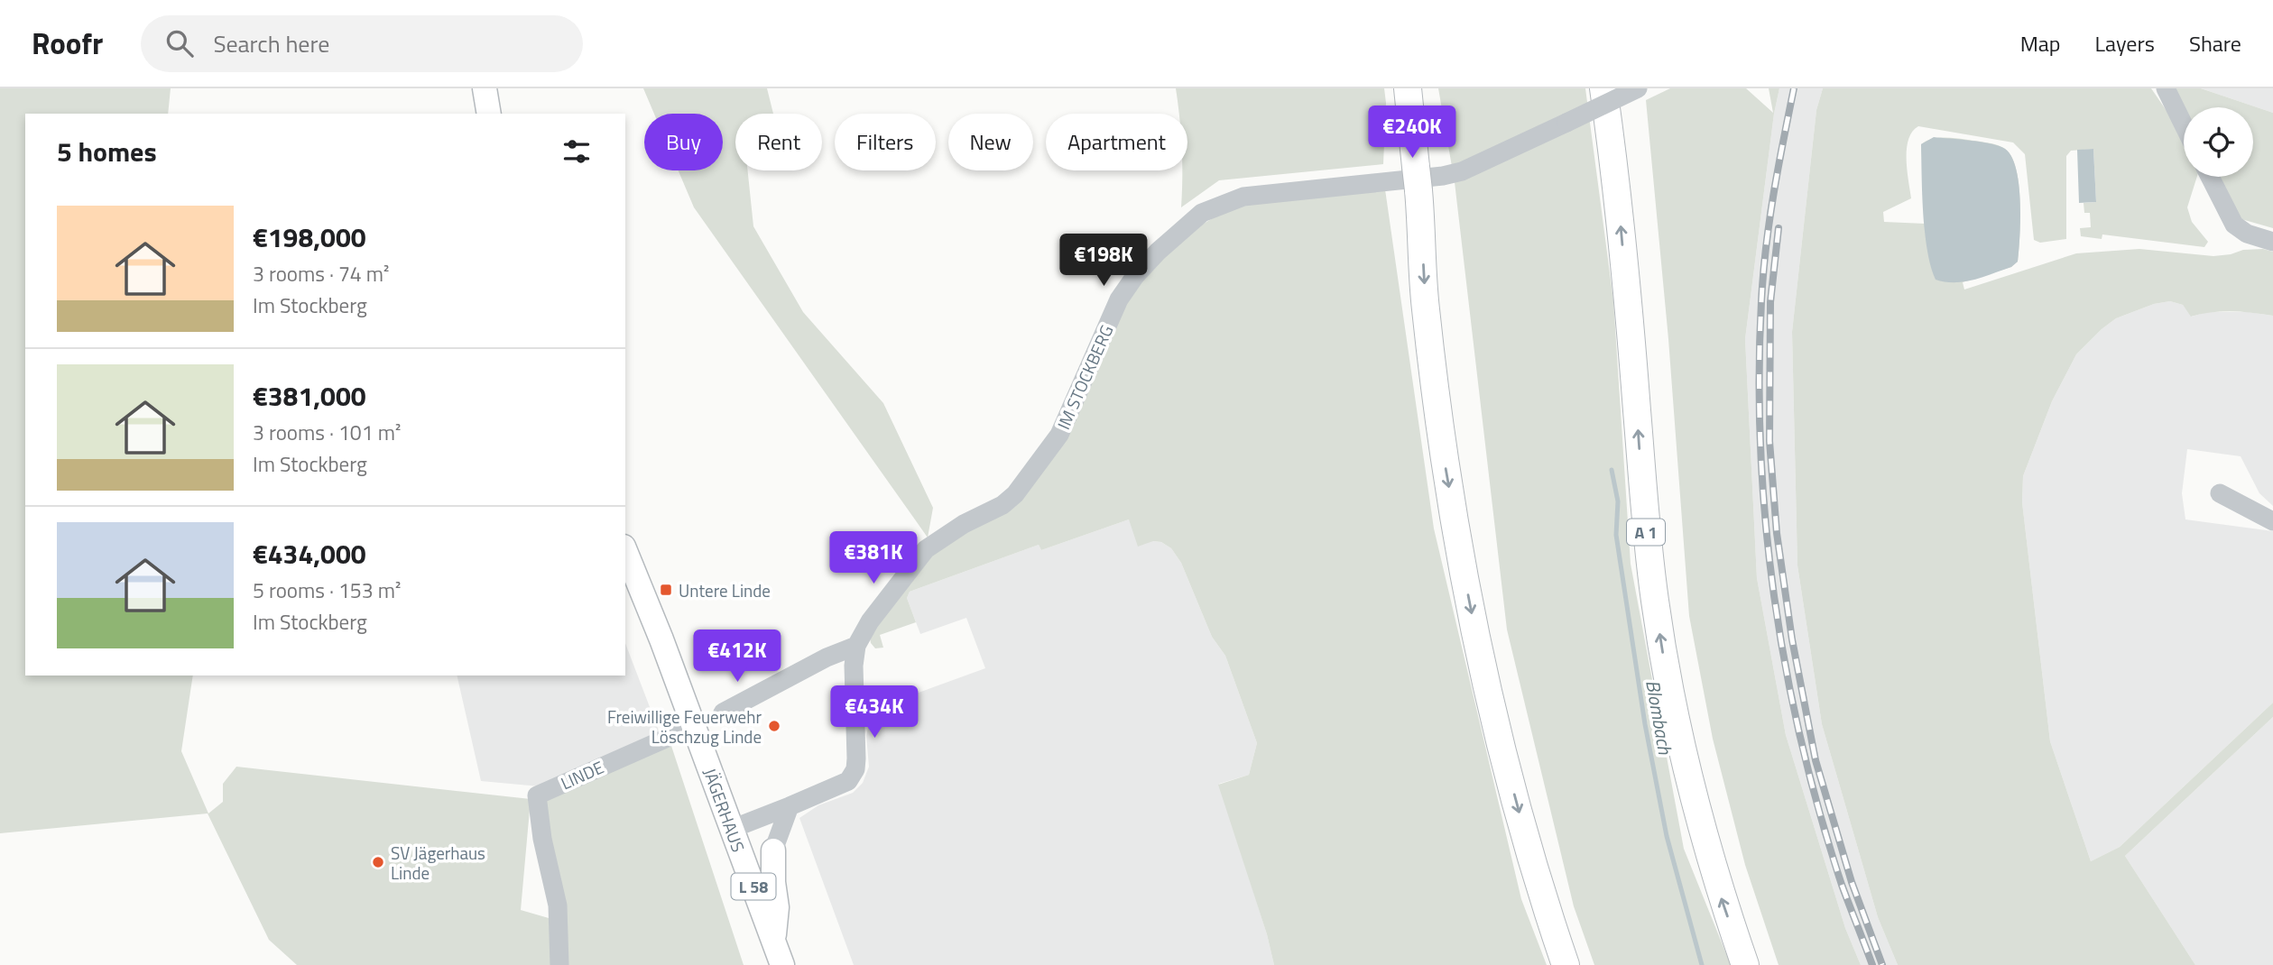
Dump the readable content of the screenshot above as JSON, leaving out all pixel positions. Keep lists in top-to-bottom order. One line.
{"streets":{"highway":["A 1"],"main road":["JÄGERHAUS","L 58"],"street":["IM STOCKBERG","LINDE"]},"crossings":[["IM STOCKBERG","JÄGERHAUS"],["LINDE","JÄGERHAUS"],["LINDE","L 58"],["JÄGERHAUS","L 58"]],"water":["Blombach"],"places":{"transit":["Untere Linde"],"other":["Freiwillige Feuerwehr Löschzug Linde","SV Jägerhaus Linde"]},"page":{"header":"Roofr","search":"Search here","nav":["Map","Layers","Share"],"price":["€240K","€198K","€381K","€412K","€434K"],"chip":["Buy","Rent","Filters","New","Apartment"],"heading":"5 homes","list":[{"name":"€198,000","note":"3 rooms · 74 m² · Im Stockberg"},{"name":"€381,000","note":"3 rooms · 101 m² · Im Stockberg"},{"name":"€434,000","note":"5 rooms · 153 m² · Im Stockberg"}]}}
